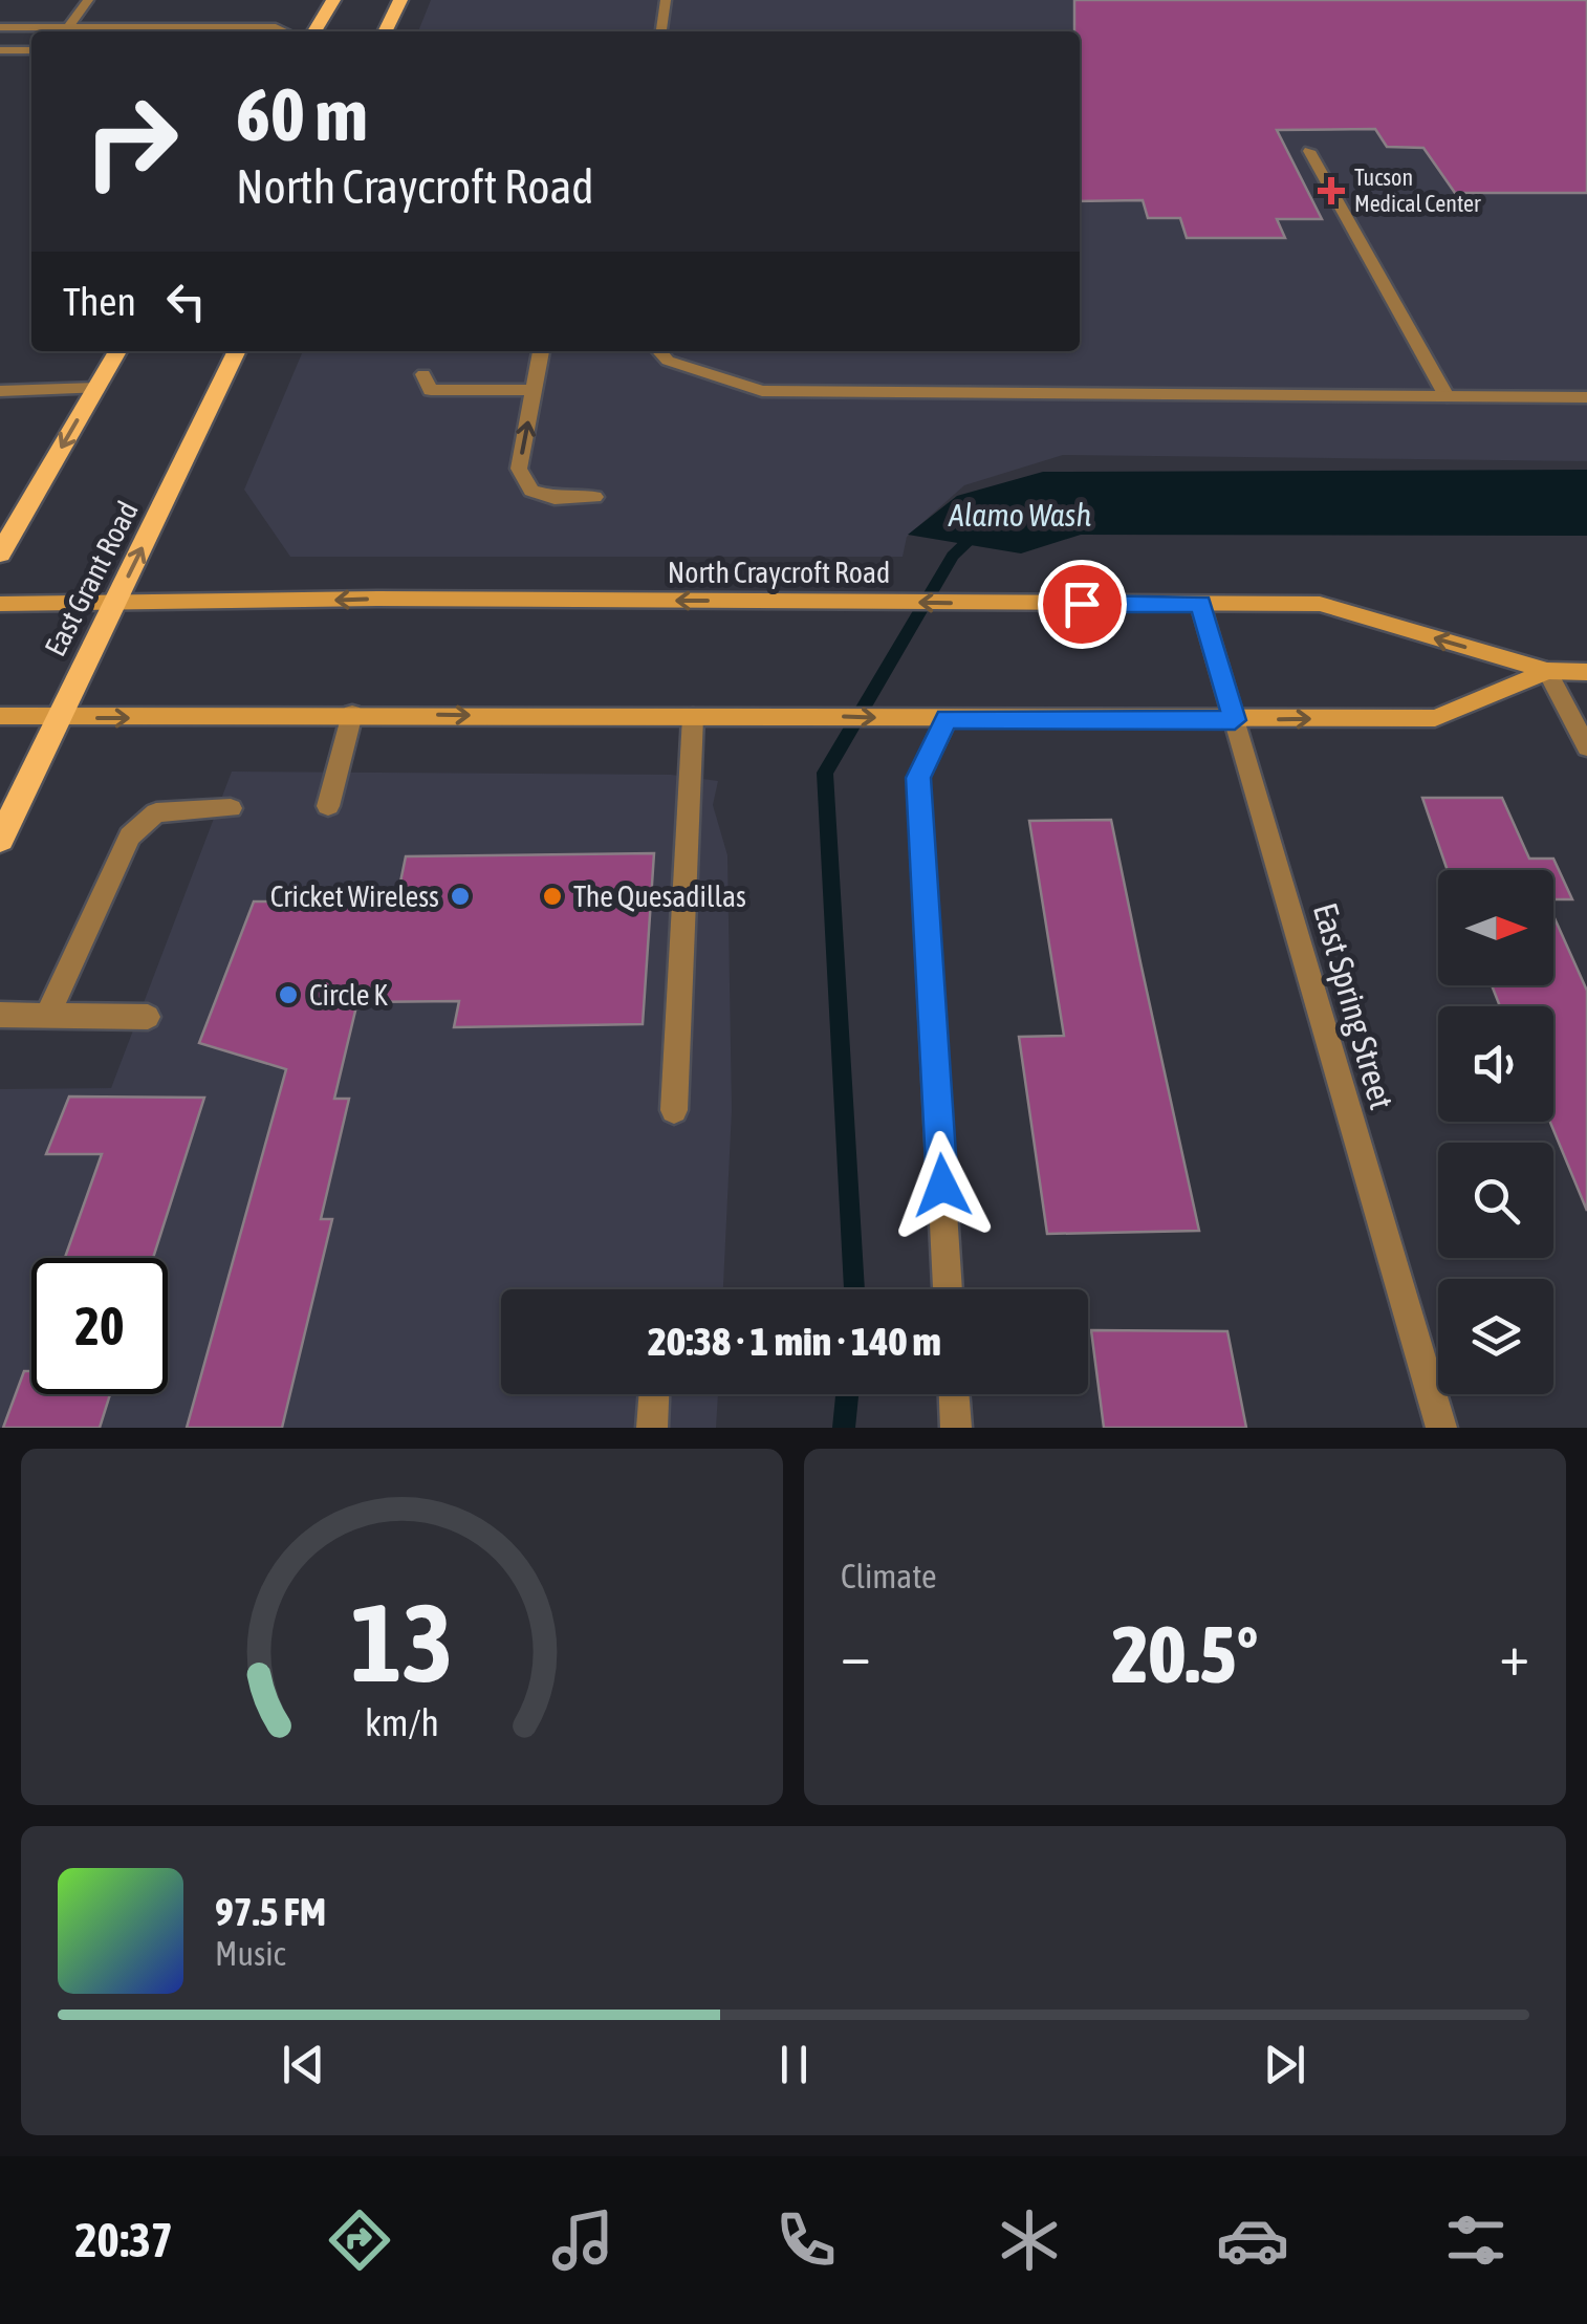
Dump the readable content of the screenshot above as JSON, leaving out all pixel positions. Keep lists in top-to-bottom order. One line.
{"streets":{"main road":["North Craycroft Road","East Grant Road"],"street":["East Spring Street"]},"crossings":[["North Craycroft Road","East Grant Road"],["North Craycroft Road","East Spring Street"]],"water":["Alamo Wash"],"places":{"health":["Tucson Medical Center"],"other":["Cricket Wireless","The Quesadillas","Circle K"]},"north":"right","page":{"turn":["60 m","North Craycroft Road"],"then":"Then","limit":"20","trip":"20:38 · 1 min · 140 m","tile":"Climate","heat":["−","20.5°","+"],"song":["97.5 FM","Music"],"tabs":"20:37","gauge":["13","km/h"]}}
